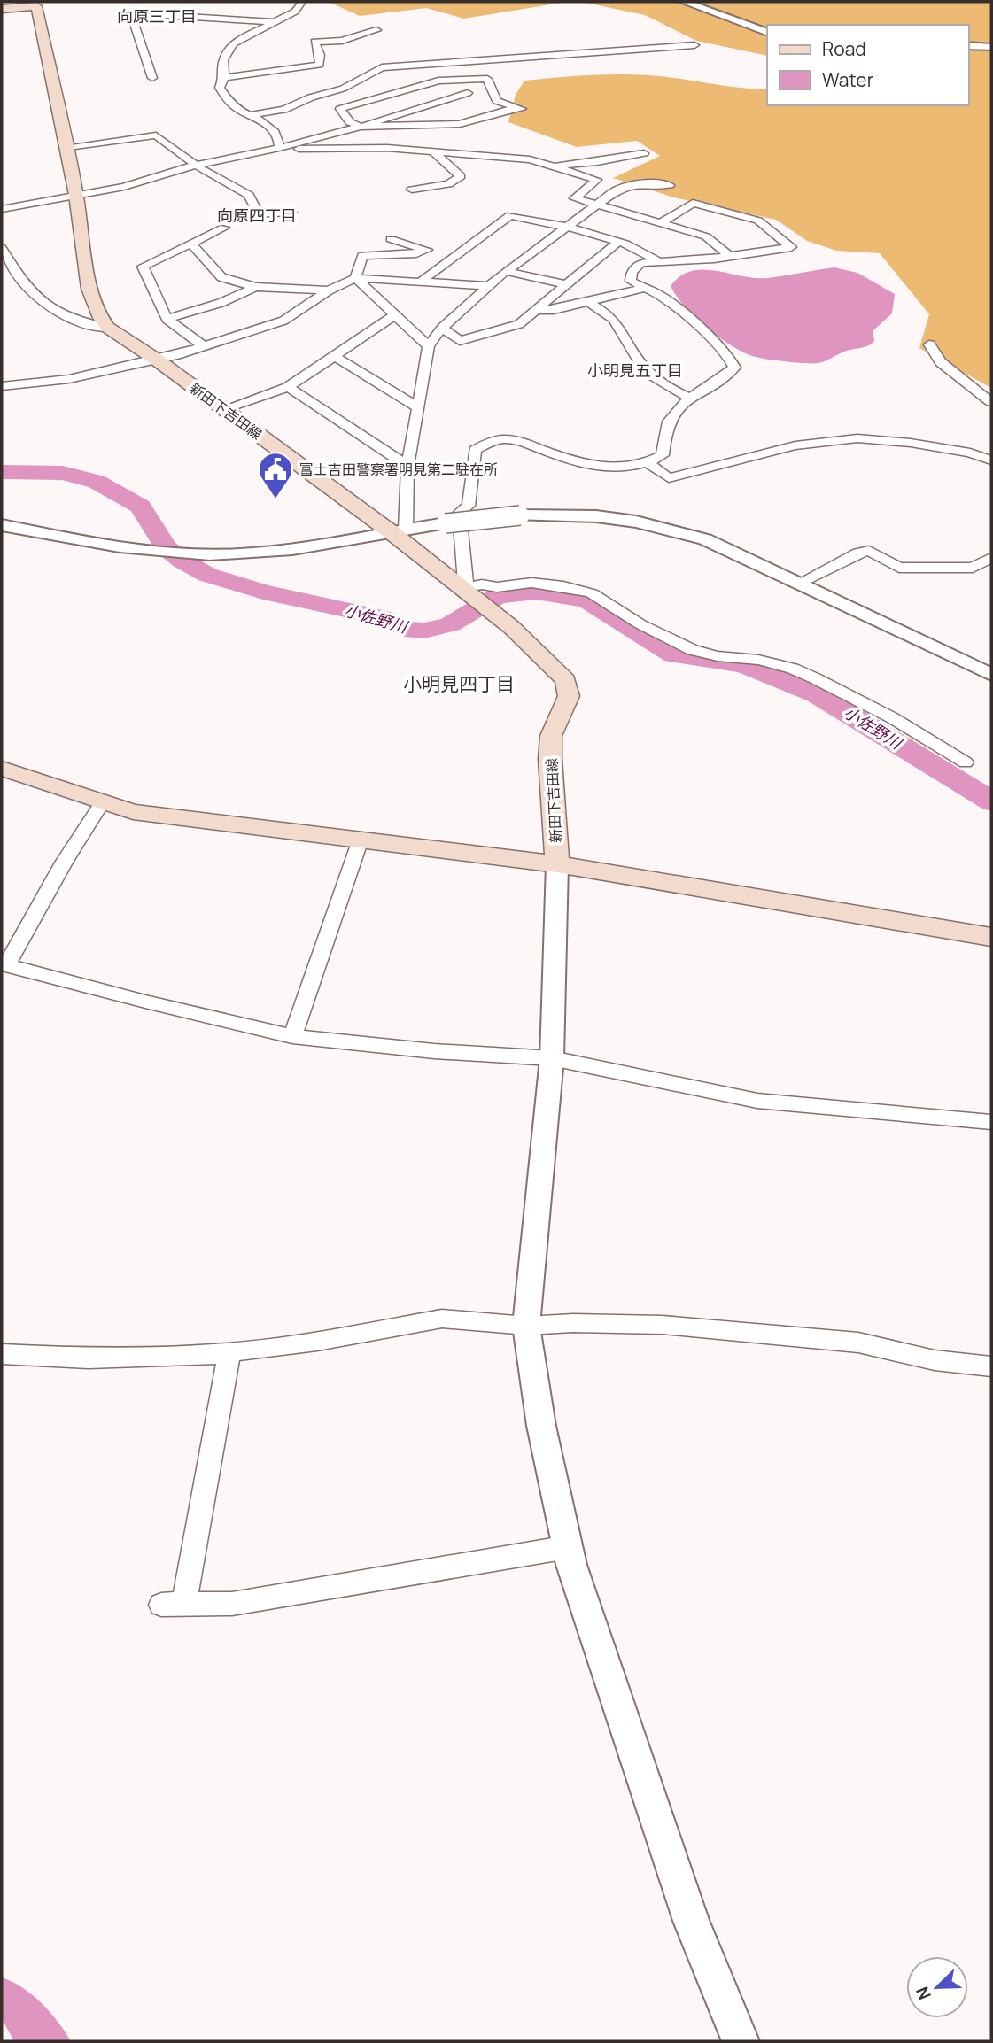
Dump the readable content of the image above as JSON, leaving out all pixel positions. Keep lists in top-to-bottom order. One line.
{"streets":{"main road":["新田下吉田線"]},"districts":["向原三丁目","向原四丁目","小明見五丁目","小明見四丁目"],"water":["小佐野川"],"places":{"public building":["富士吉田警察署明見第二駐在所"]},"legend":["Road","Water"],"north":"bottom left"}
